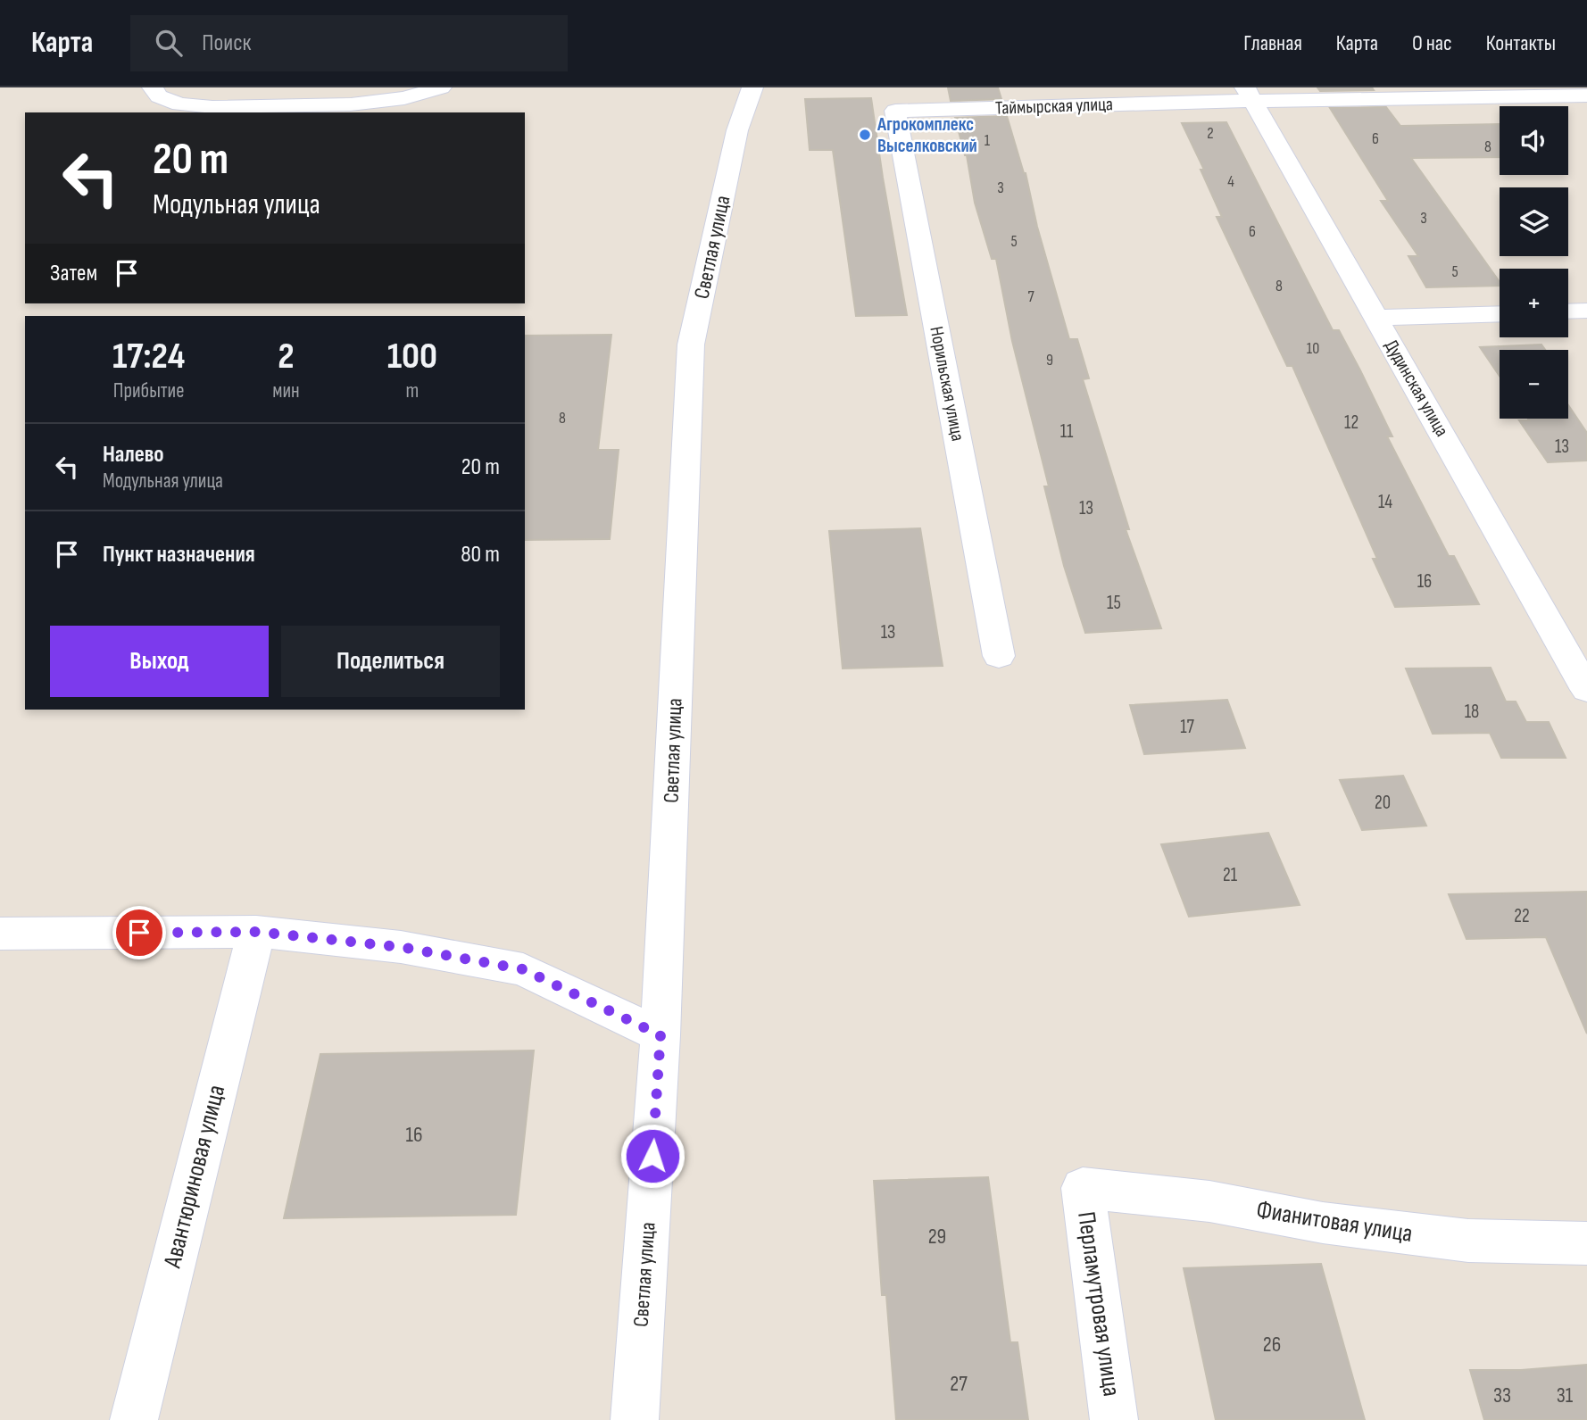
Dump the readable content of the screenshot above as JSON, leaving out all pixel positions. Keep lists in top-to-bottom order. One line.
{"streets":{"street":["Таймырская улица","Светлая улица","Норильская улица","Дудинская улица","Авантюриновая улица","Фианитовая улица","Перламутровая улица"]},"crossings":[["Таймырская улица","Норильская улица"],["Таймырская улица","Дудинская улица"],["Фианитовая улица","Перламутровая улица"]],"places":["Агрокомплекс Выселковский"],"house_numbers":["2","6","1","8","4","3","3","6","5","5","8","7","10","9","8","12","11","13","14","13","16","15","1З","18","17","20","21","22","16","29","26","27","33","31"],"page":{"header":"Карта","search":"Поиск","nav":["Главная","Карта","О нас","Контакты"],"map_buttons":["+","−"],"turn":["20 m","Модульная улица"],"then":"Затем","eta":["17:24","Прибытие","2","мин","100","m"],"list":[{"name":"Налево","note":"Модульная улица","value":"20 m"},{"name":"Пункт назначения","value":"80 m"}],"buttons":["Выход","Поделиться"]}}
